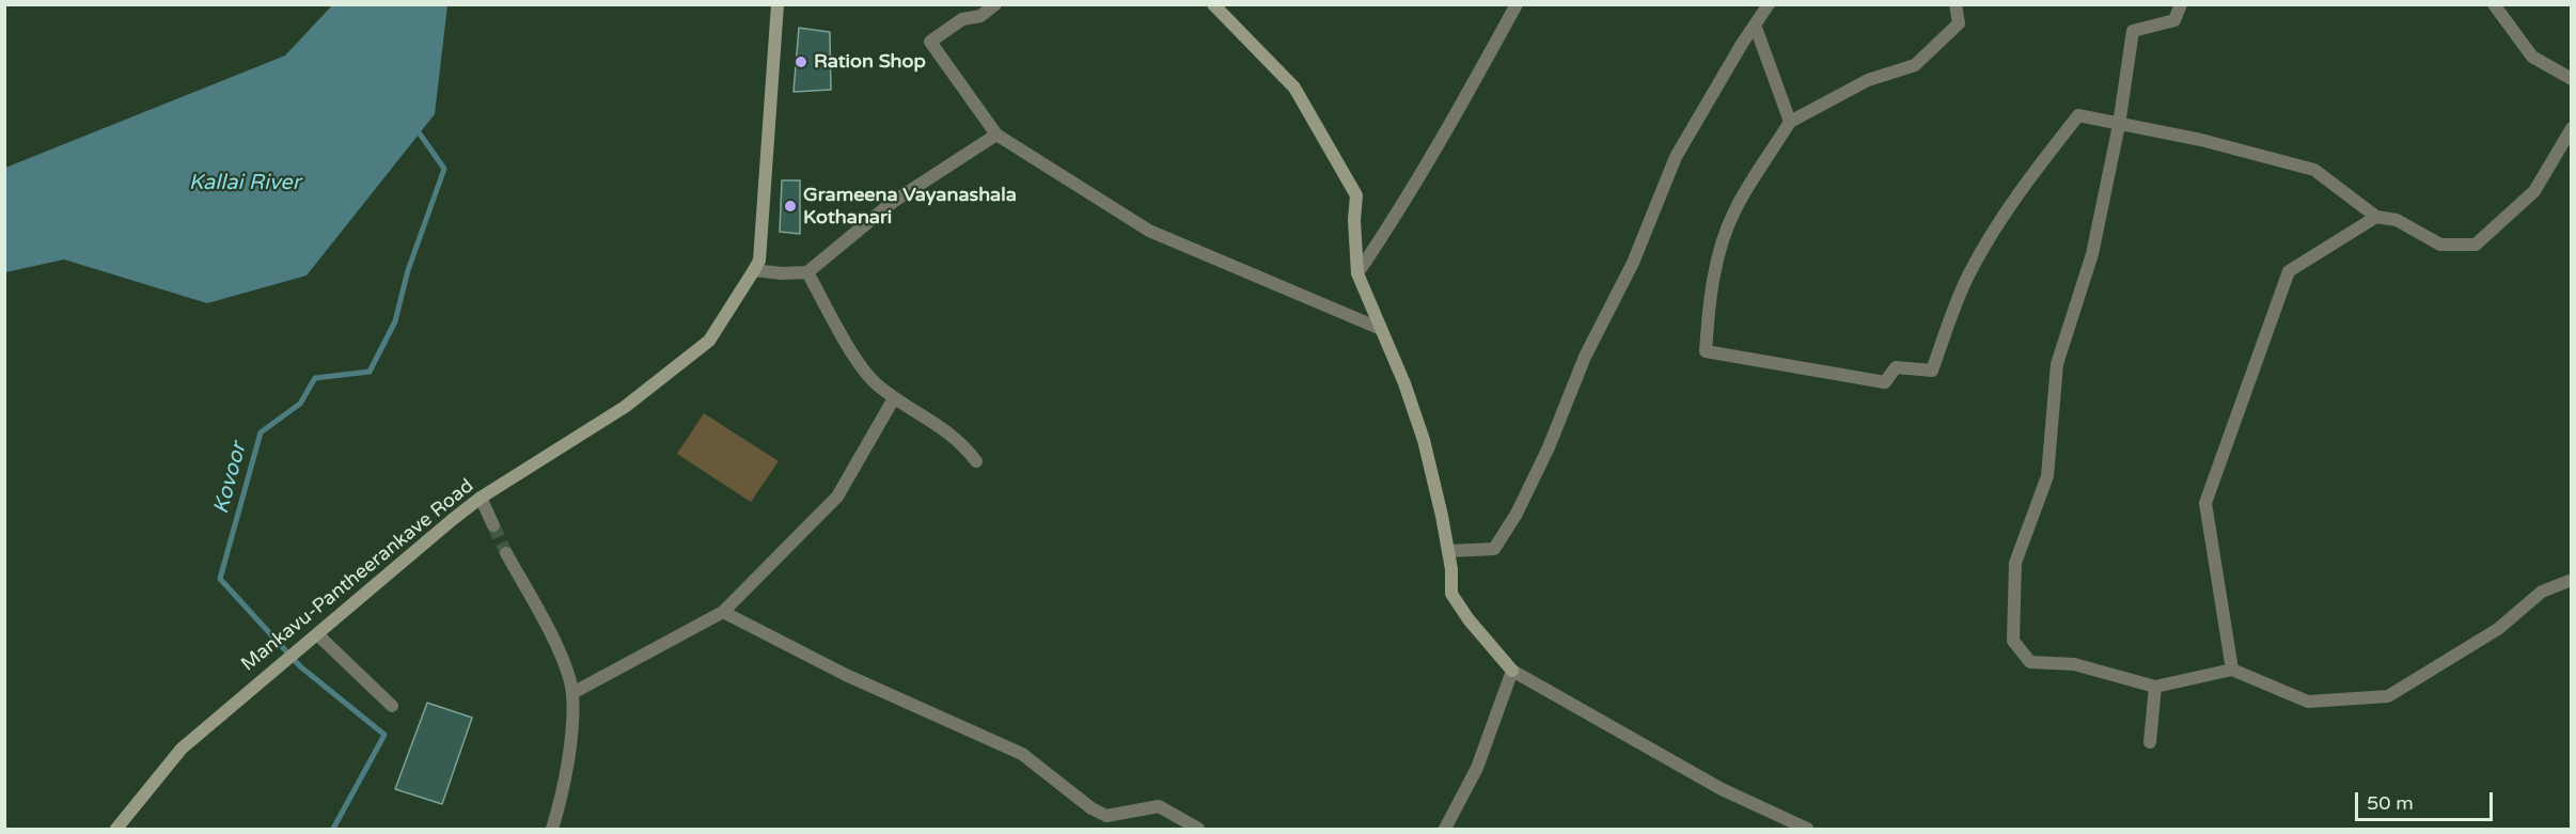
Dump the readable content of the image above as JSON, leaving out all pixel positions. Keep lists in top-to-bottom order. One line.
{"streets":{"main road":["Mankavu-Pantheerankave Road"]},"water":["Kallai River","Kovoor"],"places":["Ration Shop","Grameena Vayanashala Kothanari"],"scale_bar":"50 m"}
